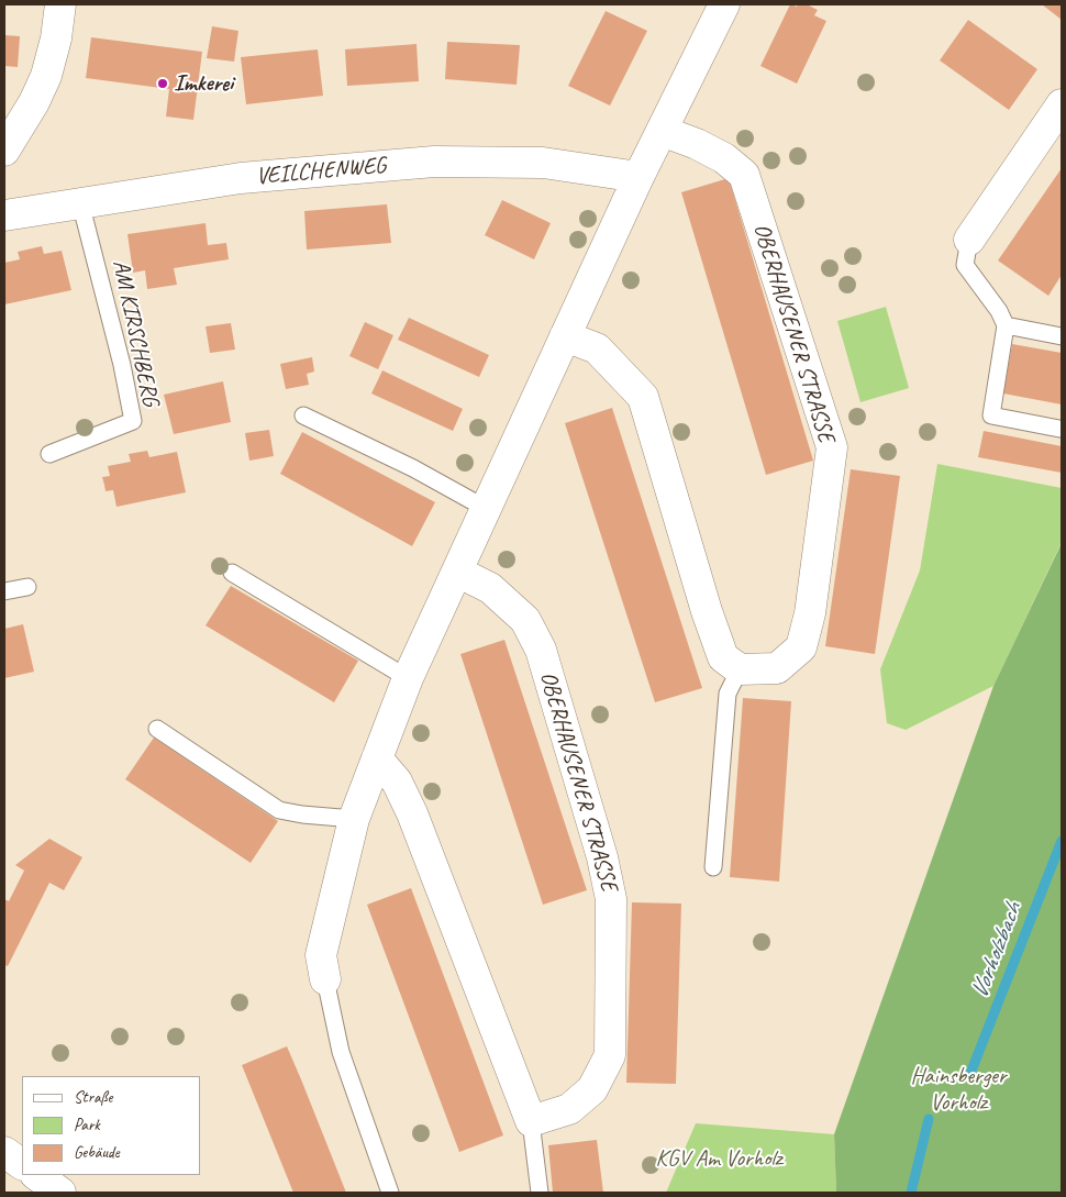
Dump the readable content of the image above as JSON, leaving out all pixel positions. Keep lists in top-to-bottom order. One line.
{"streets":{"street":["VEILCHENWEG","OBERHAUSENER STRASSE"],"lane":["AM KIRSCHBERG"]},"crossings":[["VEILCHENWEG","AM KIRSCHBERG"]],"water":["Vorholzbach"],"parks":["Hainsberger Vorholz","KGV Am Vorholz"],"places":["Imkerei"],"legend":["Straße","Park","Gebäude"]}
